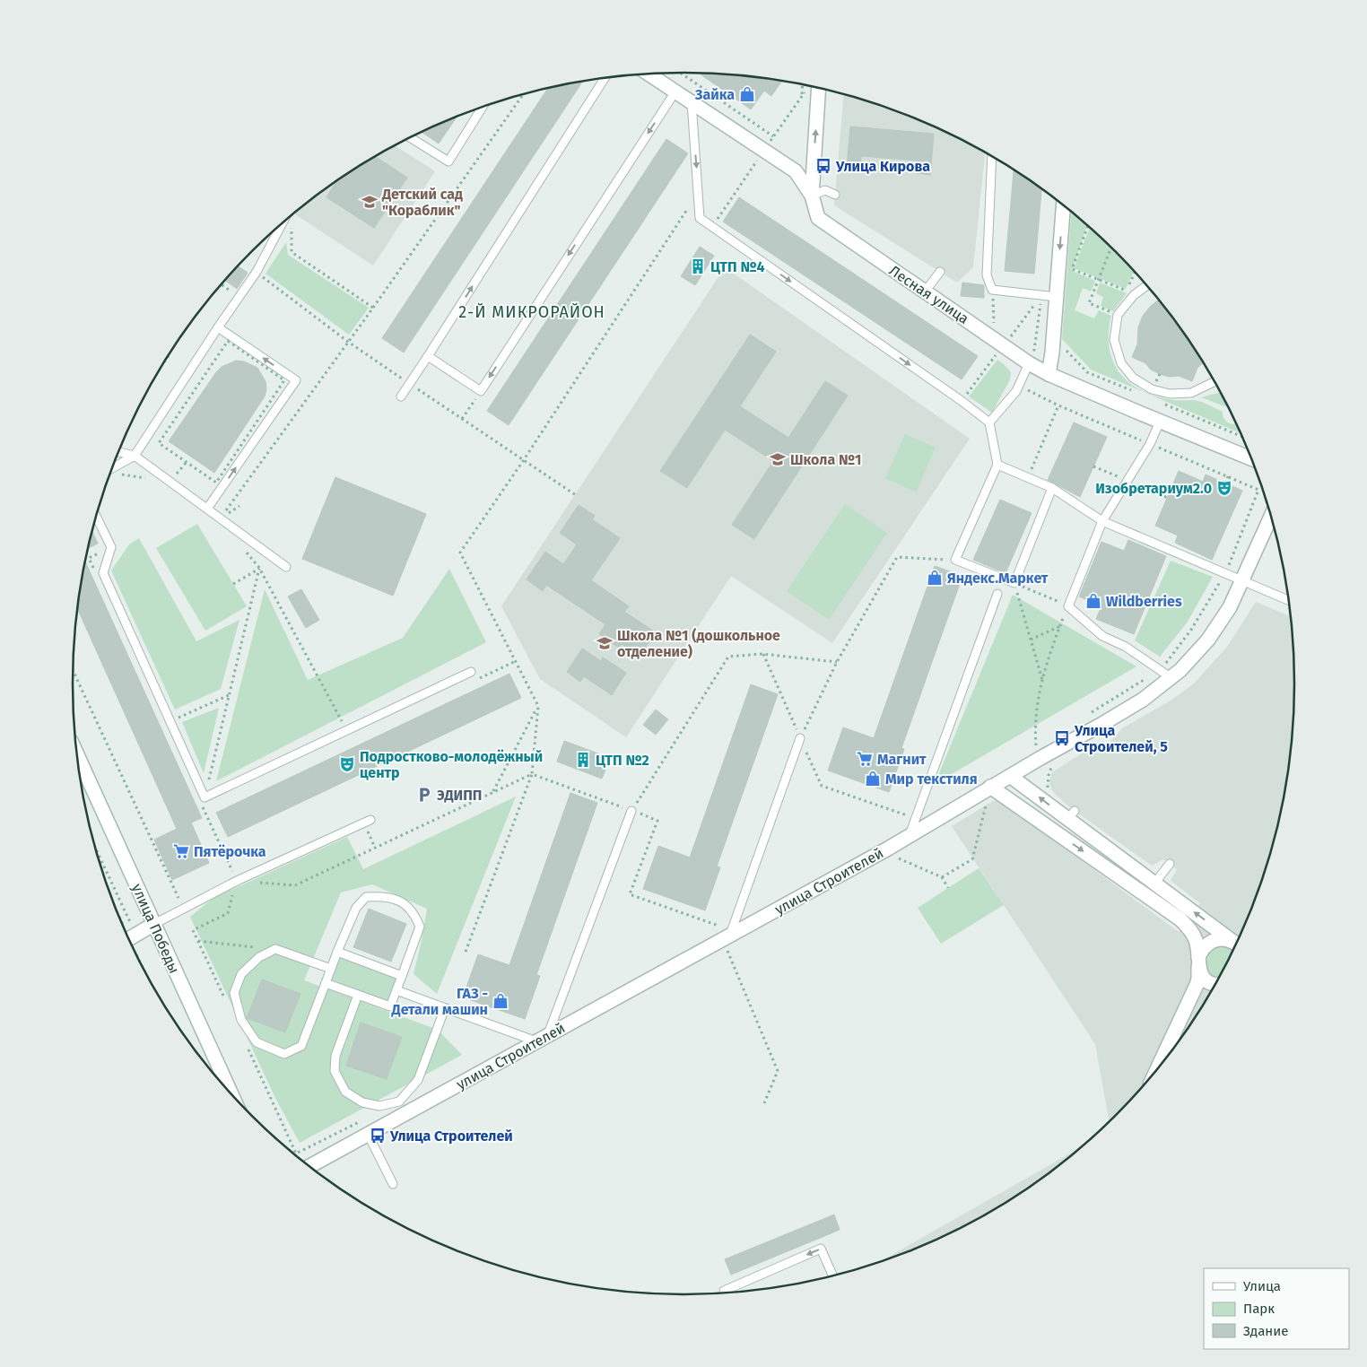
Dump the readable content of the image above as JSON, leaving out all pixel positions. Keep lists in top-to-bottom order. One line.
{"streets":{"street":["Лесная улица","улица Строителей","улица Победы"]},"districts":["2-Й МИКРОРАЙОН"],"places":{"shop":["Зайка","Яндекс.Маркет","Wildberries","Мир текстиля","ГАЗ - Детали машин"],"bus stop":["Улица Кирова","Улица Строителей, 5","Улица Строителей"],"school or university":["Детский сад \"Кораблик\"","Школа №1","Школа №1 (дошкольное отделение)"],"building":["ЦТП №4","ЦТП №2"],"theatre":["Изобретариум2.0","Подростково-молодёжный центр"],"supermarket":["Магнит","Пятёрочка"],"parking":["ЭДИПП"]},"legend":["Улица","Парк","Здание"]}
